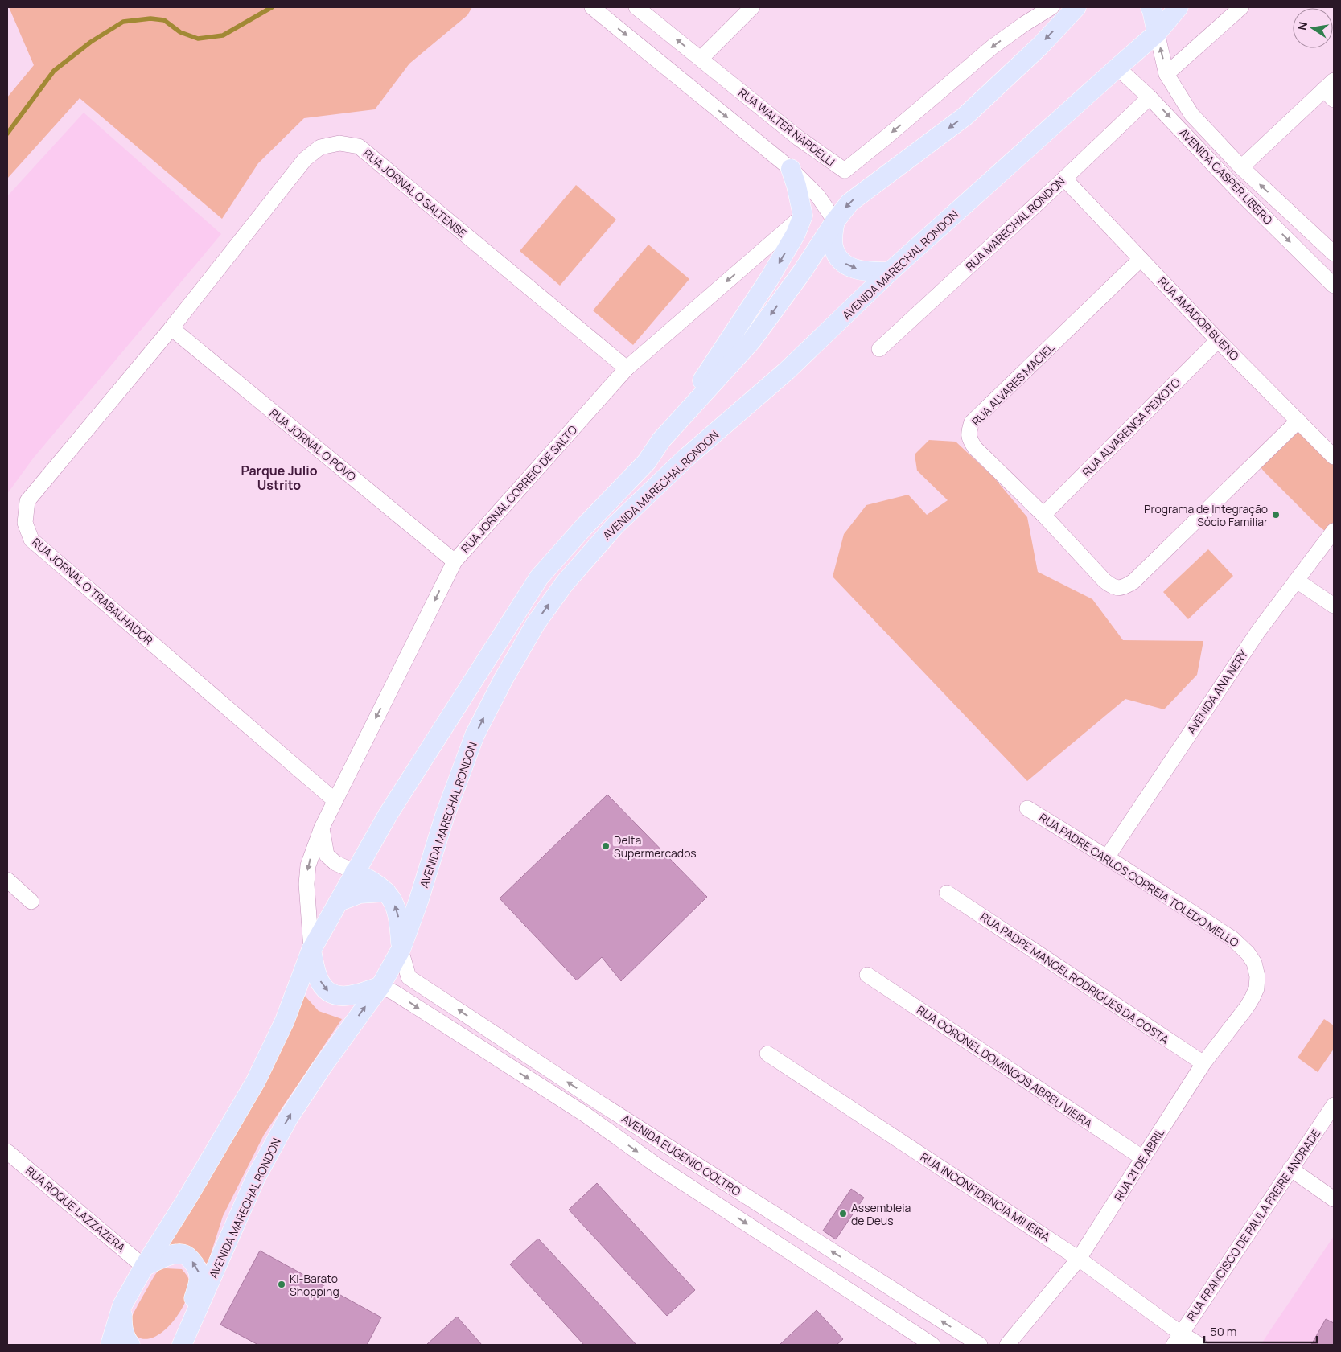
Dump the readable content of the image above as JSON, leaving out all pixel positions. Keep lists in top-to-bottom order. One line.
{"streets":{"main road":["AVENIDA MARECHAL RONDON"],"street":["RUA WALTER NARDELLI","AVENIDA CASPER LIBERO","RUA JORNAL O SALTENSE","RUA MARECHAL RONDON","RUA AMADOR BUENO","RUA ALVARES MACIEL","RUA ALVARENGA PEIXOTO","RUA JORNAL O POVO","RUA JORNAL CORREIO DE SALTO","RUA JORNAL O TRABALHADOR","AVENIDA ANA NERY","RUA PADRE CARLOS CORREIA TOLEDO MELLO","RUA PADRE MANOEL RODRIGUES DA COSTA","RUA CORONEL DOMINGOS ABREU VIEIRA","AVENIDA EUGENIO COLTRO","RUA 21 DE ABRIL","RUA INCONFIDENCIA MINEIRA","RUA ROQUE LAZZAZERA","RUA FRANCISCO DE PAULA FREIRE ANDRADE"]},"crossings":[["AVENIDA CASPER LIBERO","RUA MARECHAL RONDON"],["AVENIDA CASPER LIBERO","AVENIDA MARECHAL RONDON"],["RUA JORNAL O SALTENSE","RUA JORNAL O POVO"],["RUA JORNAL O SALTENSE","RUA JORNAL CORREIO DE SALTO"],["RUA JORNAL O SALTENSE","RUA JORNAL O TRABALHADOR"],["RUA MARECHAL RONDON","RUA AMADOR BUENO"],["AVENIDA MARECHAL RONDON","RUA JORNAL CORREIO DE SALTO"],["AVENIDA MARECHAL RONDON","AVENIDA EUGENIO COLTRO"],["AVENIDA MARECHAL RONDON","RUA ROQUE LAZZAZERA"],["RUA AMADOR BUENO","RUA ALVARES MACIEL"],["RUA AMADOR BUENO","RUA ALVARENGA PEIXOTO"],["RUA ALVARES MACIEL","RUA ALVARENGA PEIXOTO"],["RUA JORNAL O POVO","RUA JORNAL CORREIO DE SALTO"],["RUA JORNAL O POVO","RUA JORNAL O TRABALHADOR"],["RUA JORNAL CORREIO DE SALTO","RUA JORNAL O TRABALHADOR"],["RUA JORNAL CORREIO DE SALTO","AVENIDA EUGENIO COLTRO"],["AVENIDA ANA NERY","RUA PADRE CARLOS CORREIA TOLEDO MELLO"],["RUA PADRE CARLOS CORREIA TOLEDO MELLO","RUA 21 DE ABRIL"],["RUA PADRE MANOEL RODRIGUES DA COSTA","RUA 21 DE ABRIL"],["RUA CORONEL DOMINGOS ABREU VIEIRA","RUA 21 DE ABRIL"],["RUA 21 DE ABRIL","RUA INCONFIDENCIA MINEIRA"],["RUA INCONFIDENCIA MINEIRA","RUA FRANCISCO DE PAULA FREIRE ANDRADE"]],"one_way":["RUA JORNAL CORREIO DE SALTO"],"districts":["Parque Julio Ustrito"],"places":["Programa de Integração Sócio Familiar","Delta Supermercados","Assembleia de Deus","Ki-Barato Shopping"],"scale_bar":"50 m","north":"left"}
